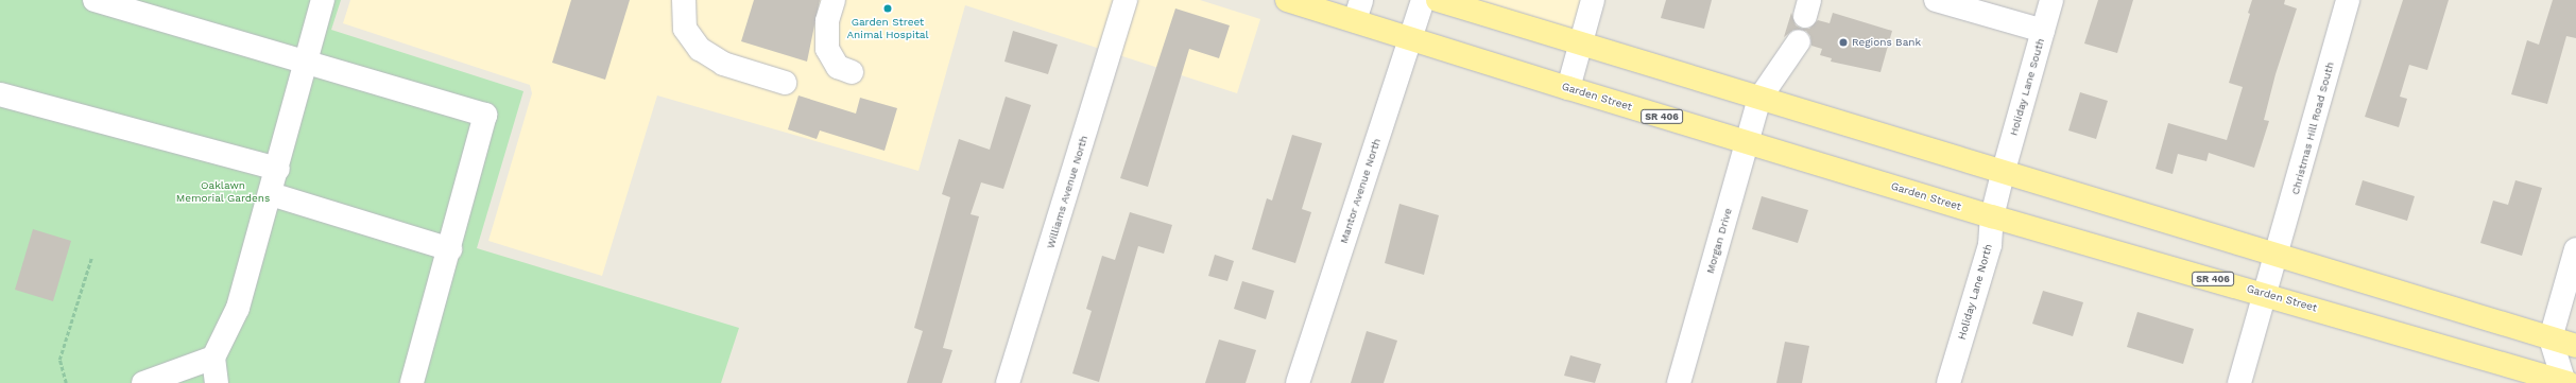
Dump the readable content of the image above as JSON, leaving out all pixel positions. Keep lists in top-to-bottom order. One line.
{"streets":{"main road":["Garden Street","SR 406"],"street":["Holiday Lane South","Christmas Hill Road South","Mantor Avenue North","Williams Avenue North","Morgan Drive","Holiday Lane North"]},"crossings":[["Holiday Lane South","Holiday Lane North"],["Garden Street","Christmas Hill Road South"],["Garden Street","Mantor Avenue North"],["Garden Street","Morgan Drive"],["Garden Street","Holiday Lane North"]],"parks":["Oaklawn Memorial Gardens"],"places":["Garden Street Animal Hospital","Regions Bank"]}
